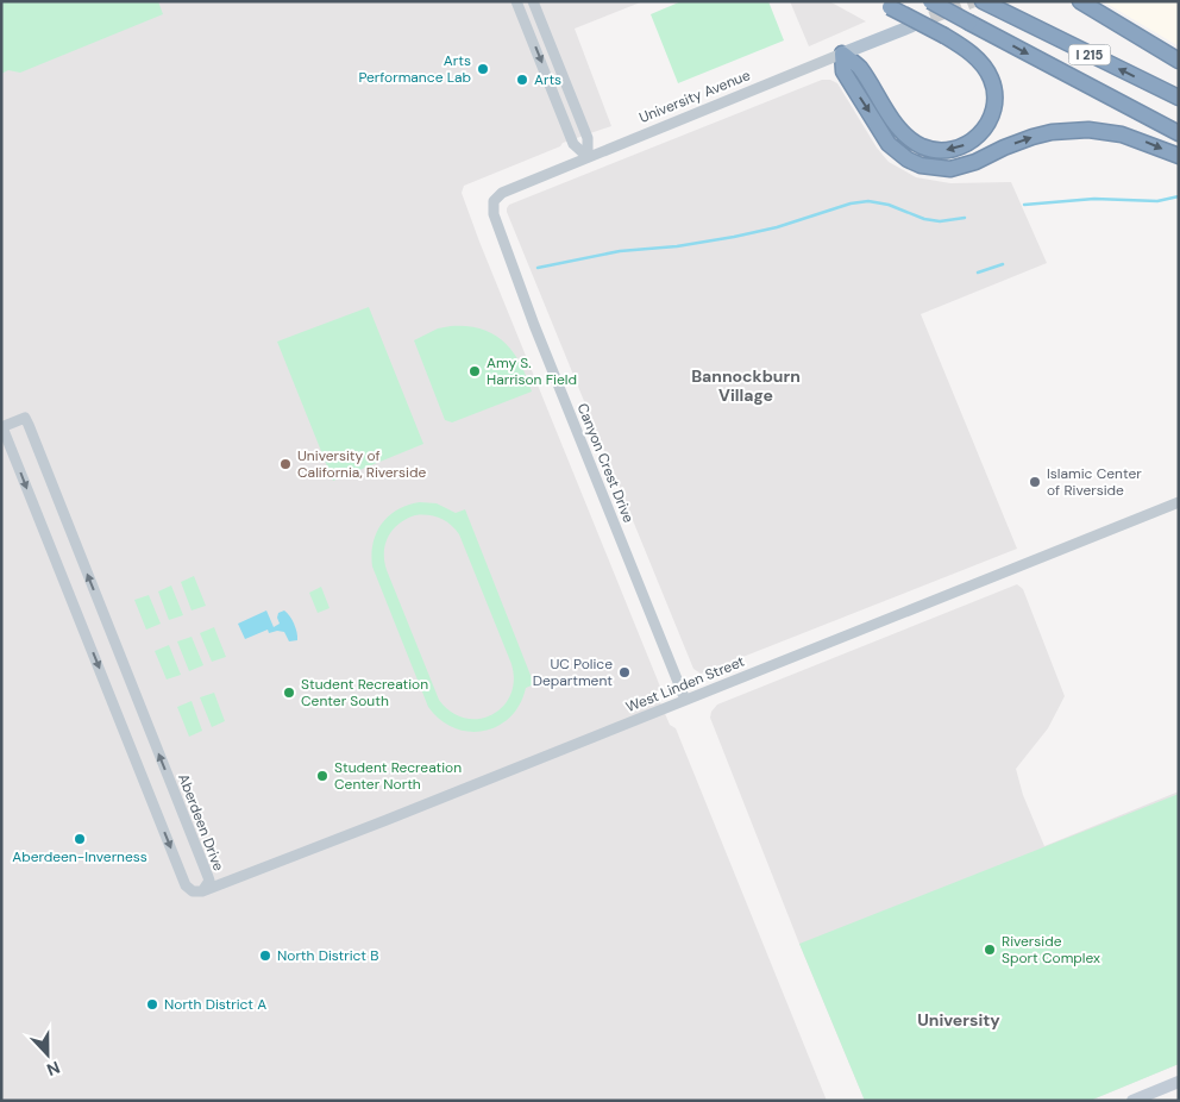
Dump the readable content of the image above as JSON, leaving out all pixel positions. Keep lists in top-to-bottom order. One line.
{"streets":{"highway":["I 215"],"main road":["University Avenue"],"street":["Canyon Crest Drive","West Linden Street","Aberdeen Drive"]},"crossings":[["University Avenue","Canyon Crest Drive"],["Canyon Crest Drive","West Linden Street"],["West Linden Street","Aberdeen Drive"]],"districts":["Bannockburn Village","University"],"places":["Arts Performance Lab","Arts","Amy S. Harrison Field","University of California, Riverside","Islamic Center of Riverside","UC Police Department","Student Recreation Center South","Student Recreation Center North","Aberdeen-Inverness","Riverside Sport Complex","North District B","North District A"],"north":"bottom"}
